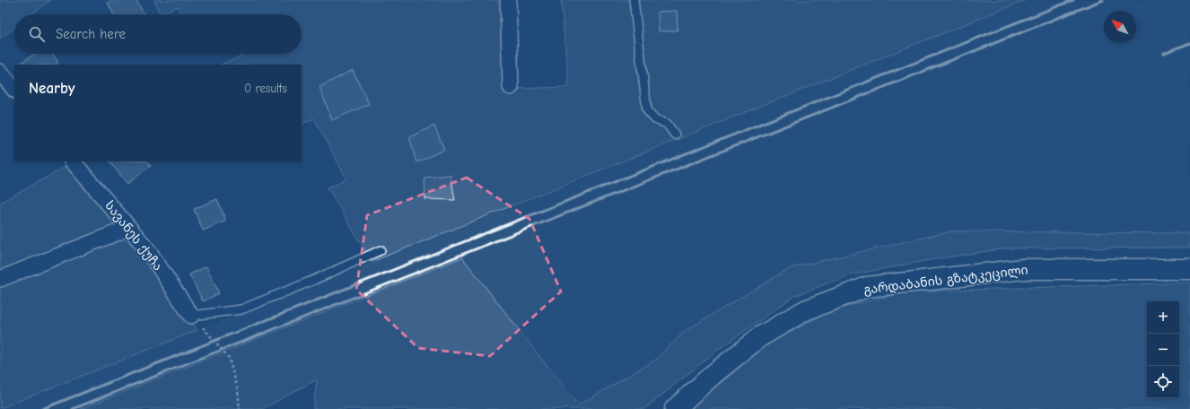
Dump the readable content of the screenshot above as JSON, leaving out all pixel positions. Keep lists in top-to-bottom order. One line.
{"streets":{"main road":["გარდაბანის გზატკეცილი"],"street":["სავანეს ქუჩა"]},"north":"top left","page":{"search":"Search here","heading":["Nearby","0 results"],"map_buttons":["+","−"]}}
